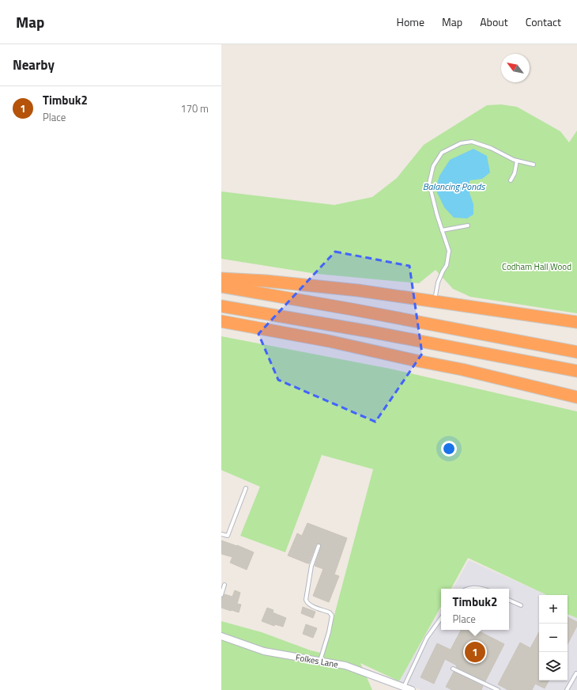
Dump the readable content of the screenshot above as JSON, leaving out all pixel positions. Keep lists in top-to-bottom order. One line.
{"streets":{"street":["Folkes Lane"]},"water":["Balancing Ponds"],"parks":["Codham Hall Wood"],"north":"top left","page":{"header":"Map","nav":["Home","Map","About","Contact"],"heading":"Nearby","list":[{"mark":"1","name":"Timbuk2","note":"Place","value":"170 m"}],"popup":["Timbuk2","Place"],"map_buttons":["+","−"],"pins":"1"}}
